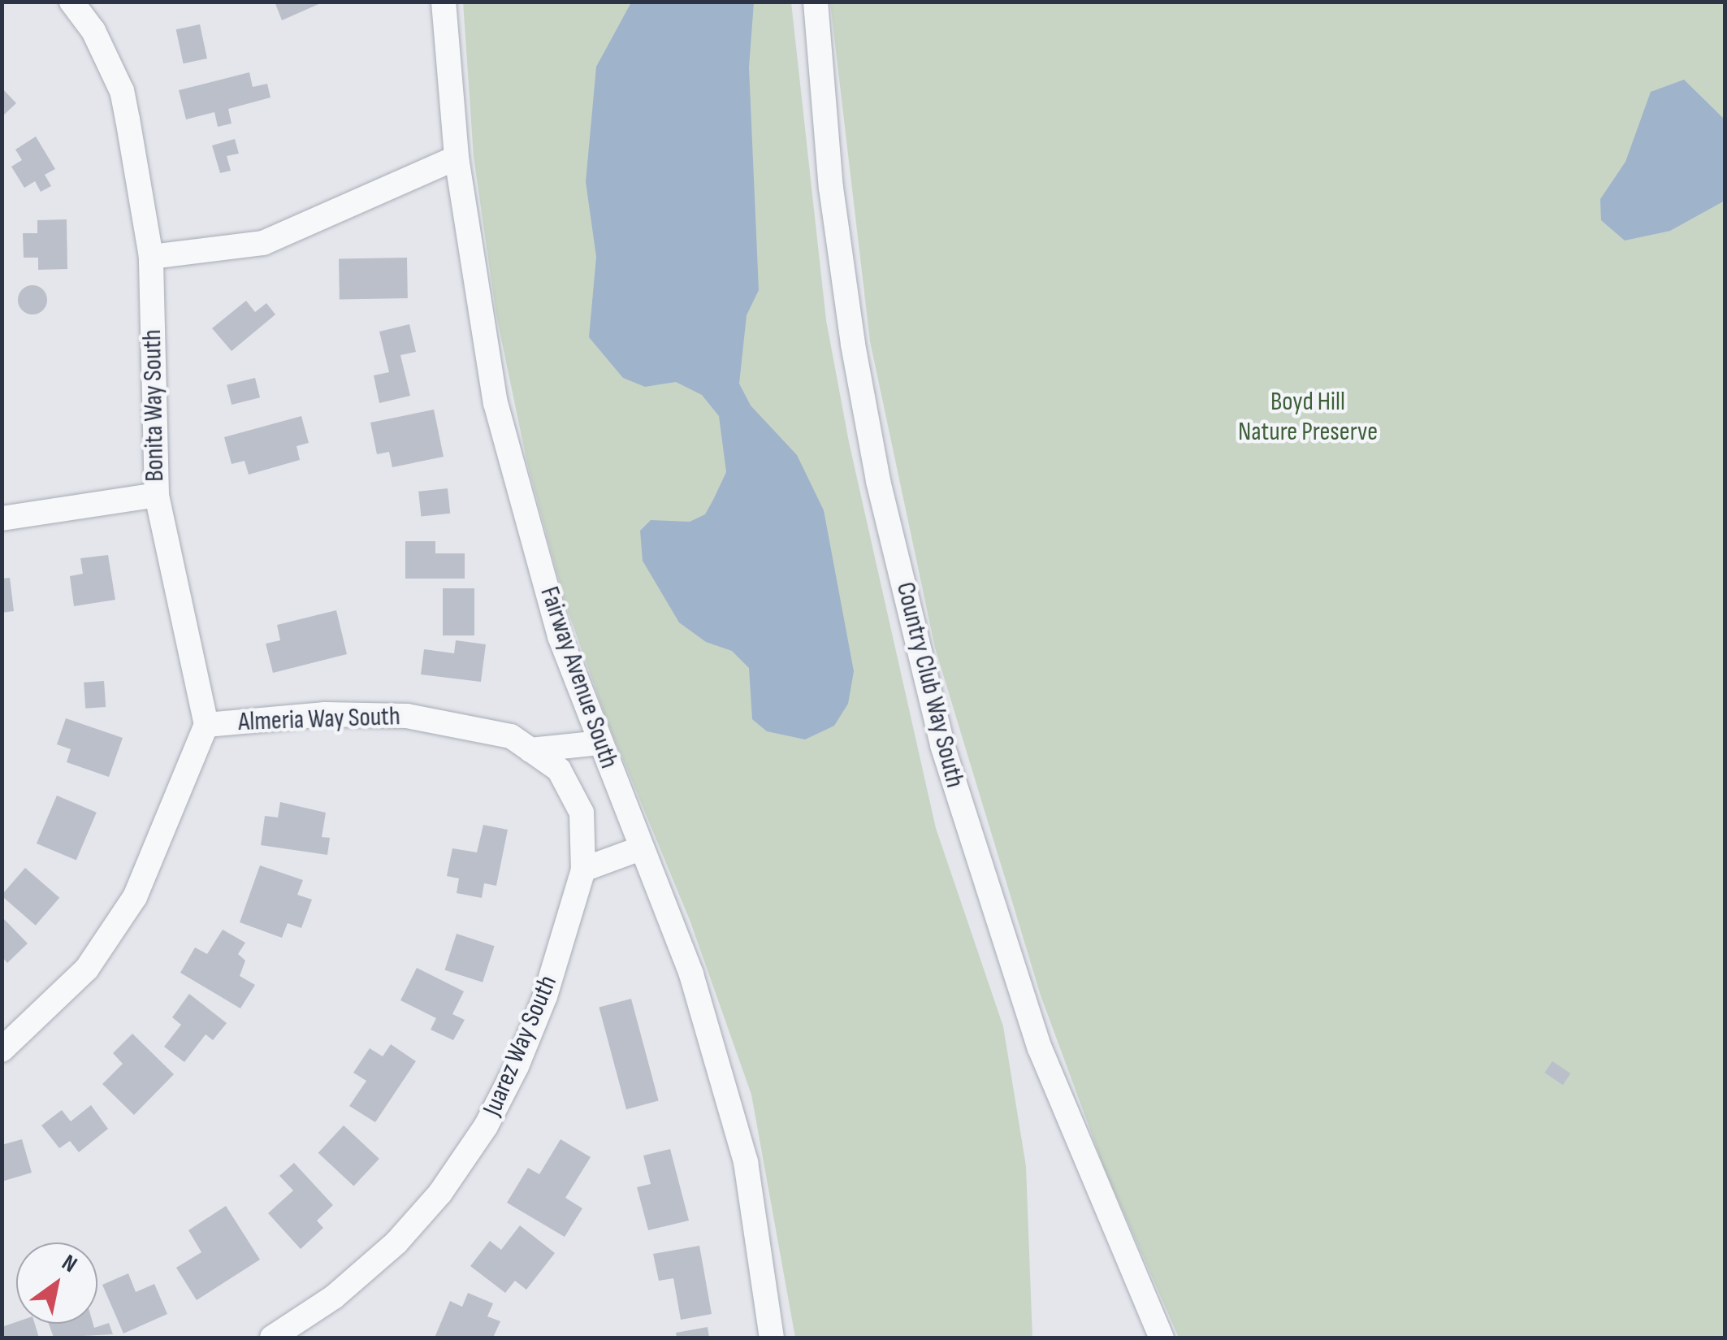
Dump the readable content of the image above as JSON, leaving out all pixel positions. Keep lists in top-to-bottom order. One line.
{"streets":{"street":["Bonita Way South","Fairway Avenue South","Country Club Way South","Almeria Way South","Juarez Way South"]},"crossings":[["Bonita Way South","Almeria Way South"],["Almeria Way South","Juarez Way South"]],"parks":["Boyd Hill Nature Preserve"],"north":"top right"}
